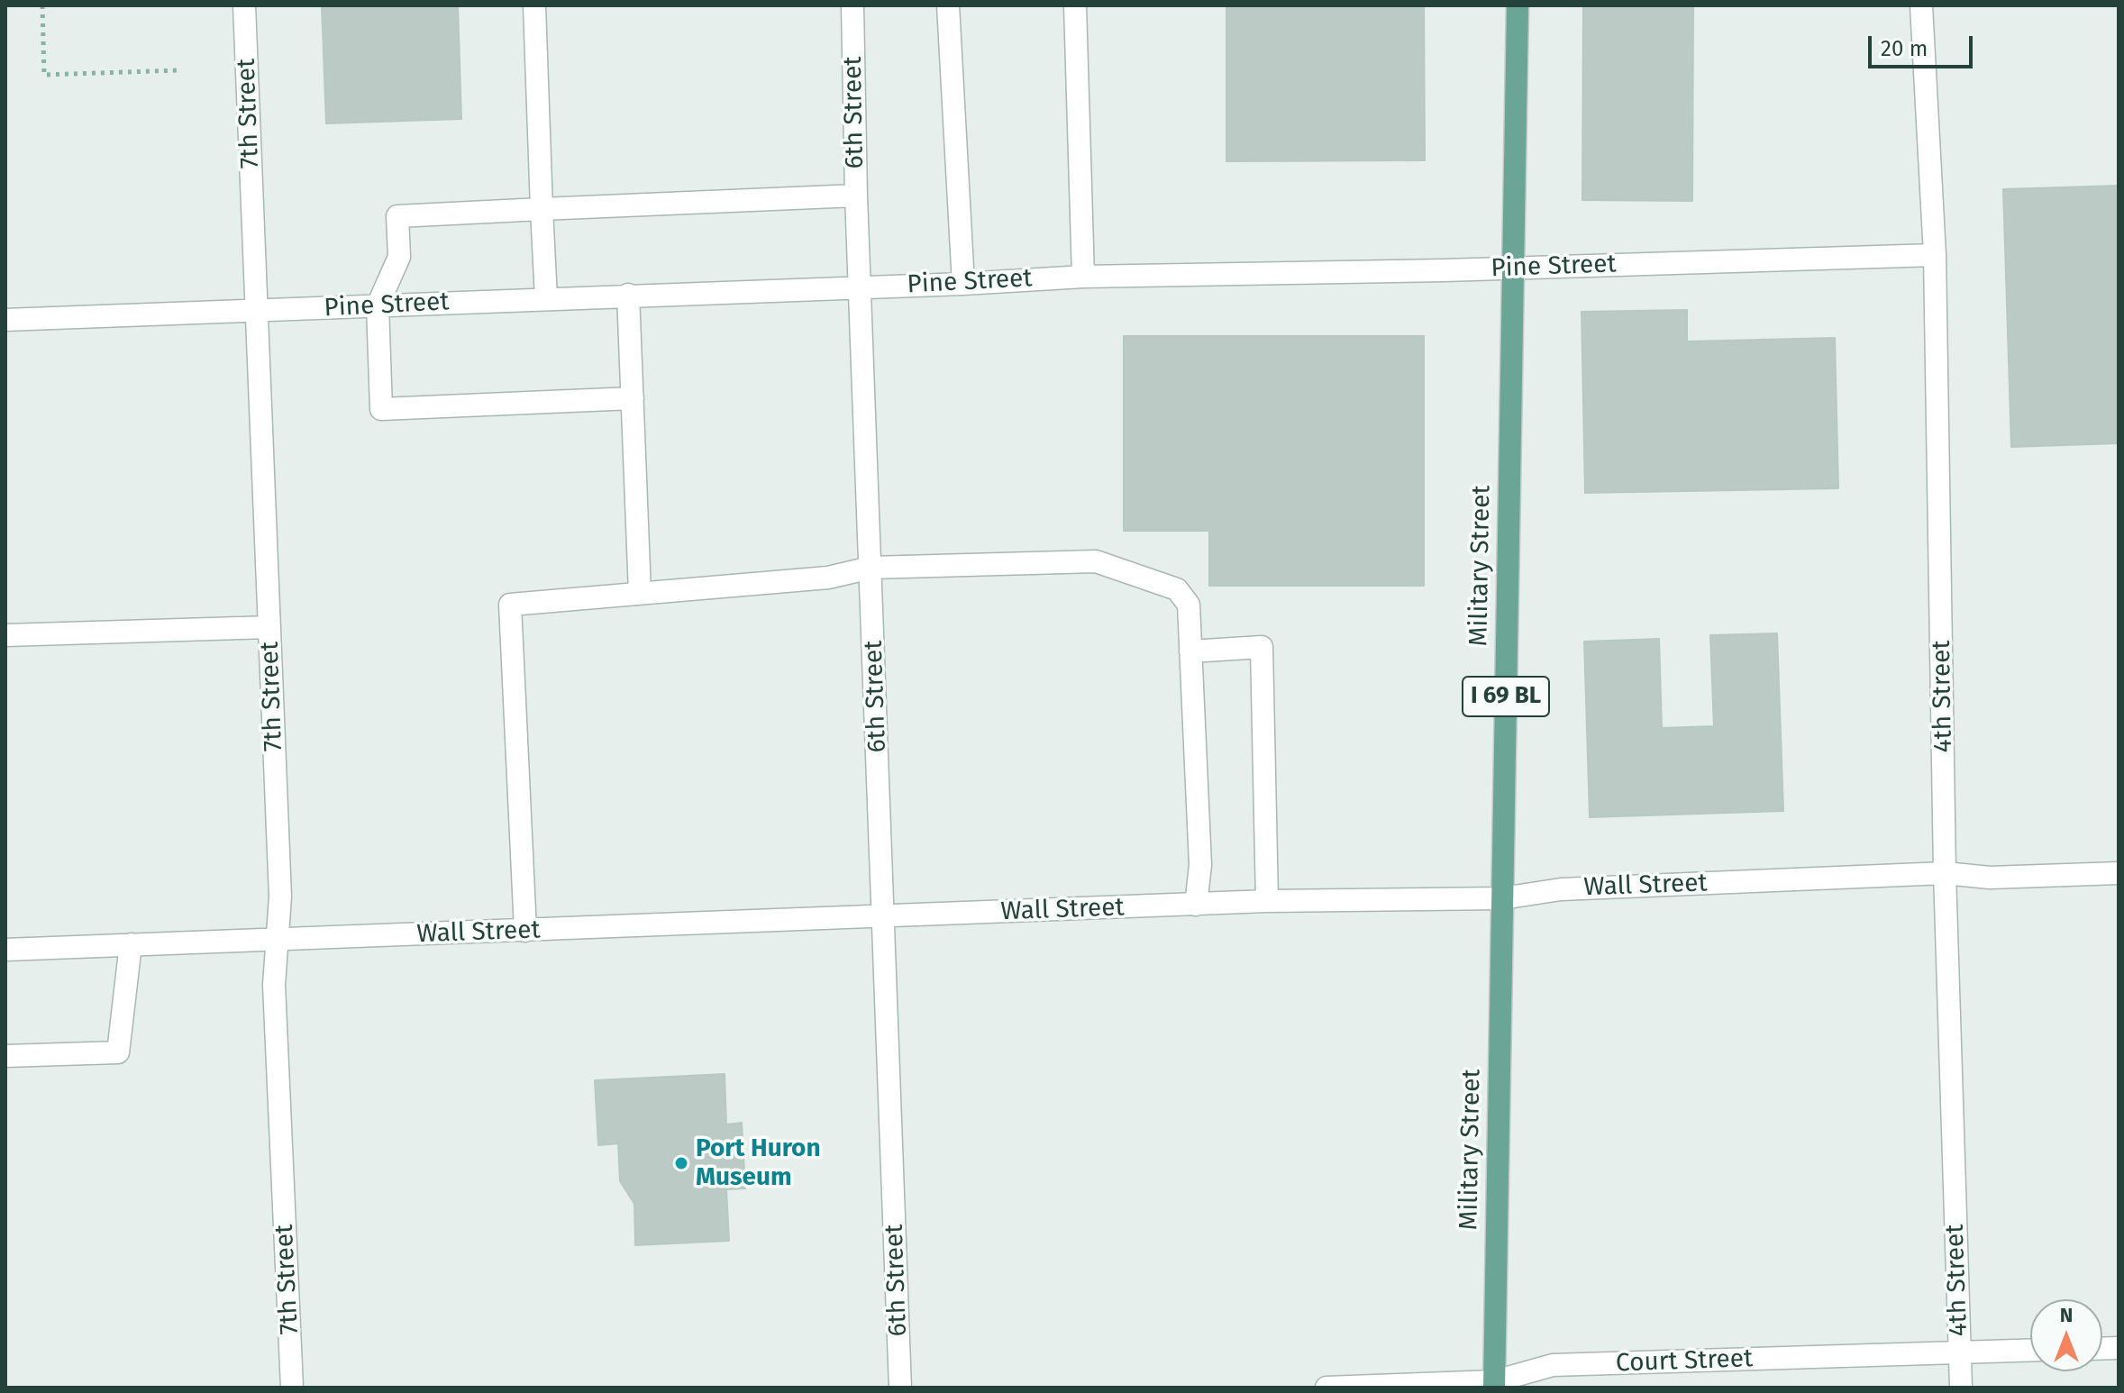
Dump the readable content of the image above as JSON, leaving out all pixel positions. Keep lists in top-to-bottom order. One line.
{"streets":{"main road":["Military Street","I 69 BL"],"street":["6th Street","7th Street","Pine Street","4th Street","Wall Street","Court Street"]},"crossings":[["6th Street","Pine Street"],["6th Street","Wall Street"],["7th Street","Pine Street"],["7th Street","Wall Street"],["Pine Street","Military Street"],["Pine Street","4th Street"],["Military Street","Wall Street"],["Military Street","Court Street"],["4th Street","Wall Street"],["4th Street","Court Street"]],"places":["Port Huron Museum"],"scale_bar":"20 m","north":"top"}
